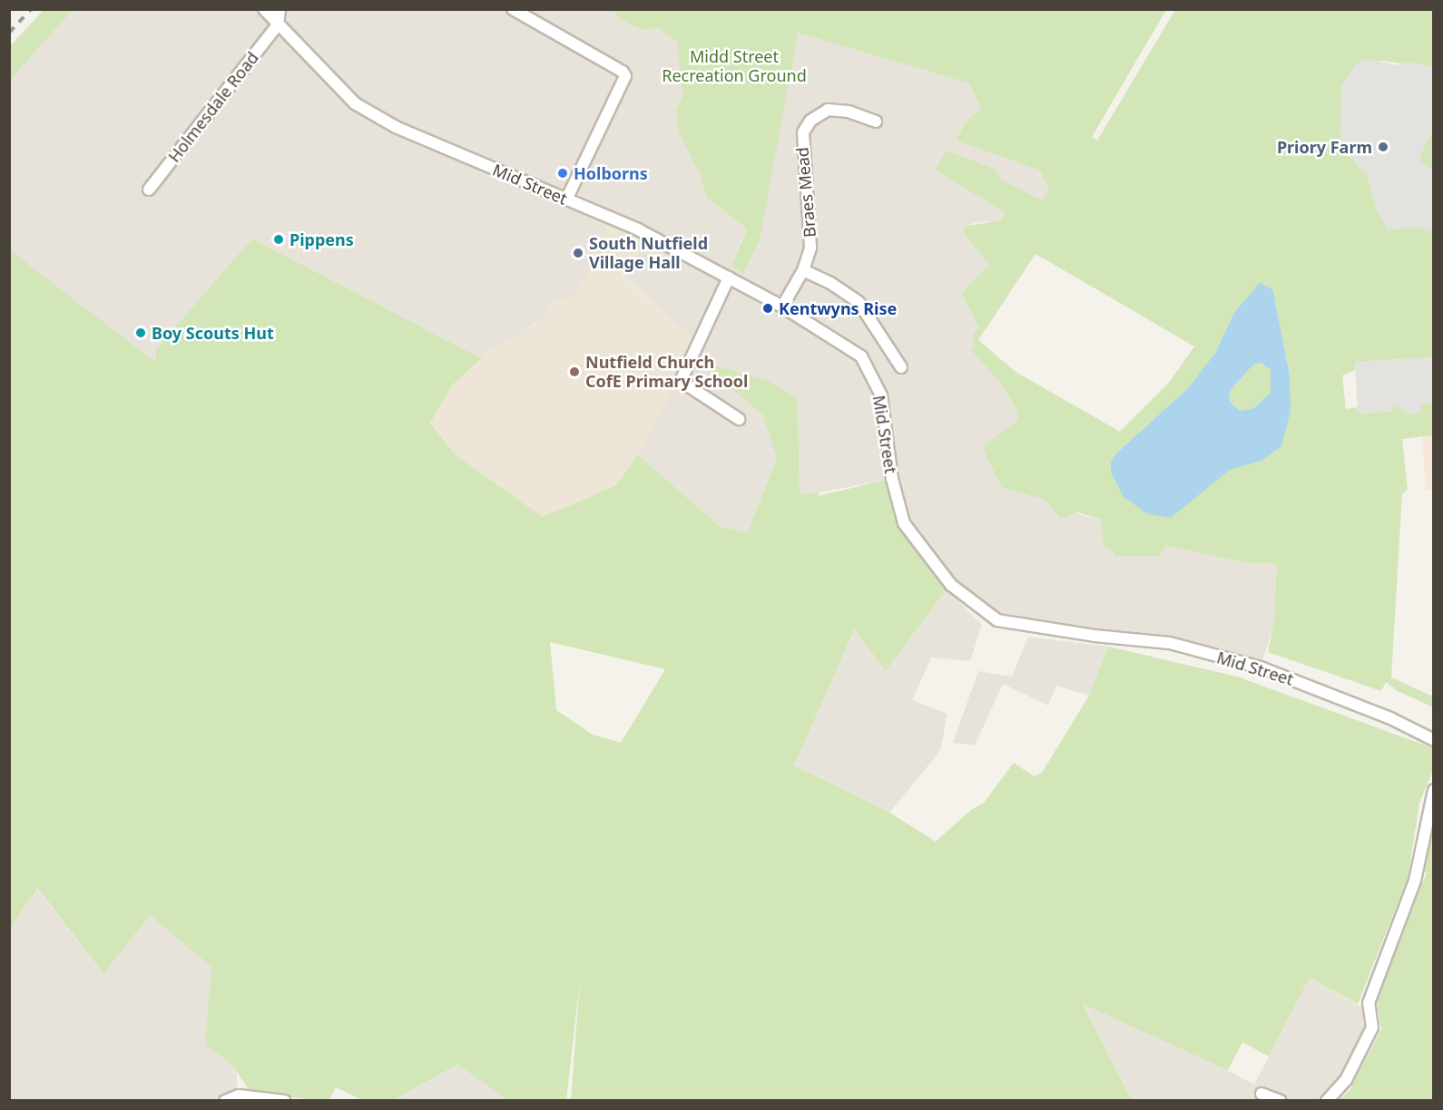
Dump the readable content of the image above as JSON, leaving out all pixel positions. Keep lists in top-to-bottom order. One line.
{"streets":{"street":["Holmesdale Road","Mid Street","Braes Mead"]},"crossings":[["Holmesdale Road","Mid Street"],["Mid Street","Braes Mead"]],"parks":["Midd Street Recreation Ground"],"places":["Priory Farm","Holborns","Pippens","South Nutfield Village Hall","Kentwyns Rise","Boy Scouts Hut","Nutfield Church CofE Primary School"]}
